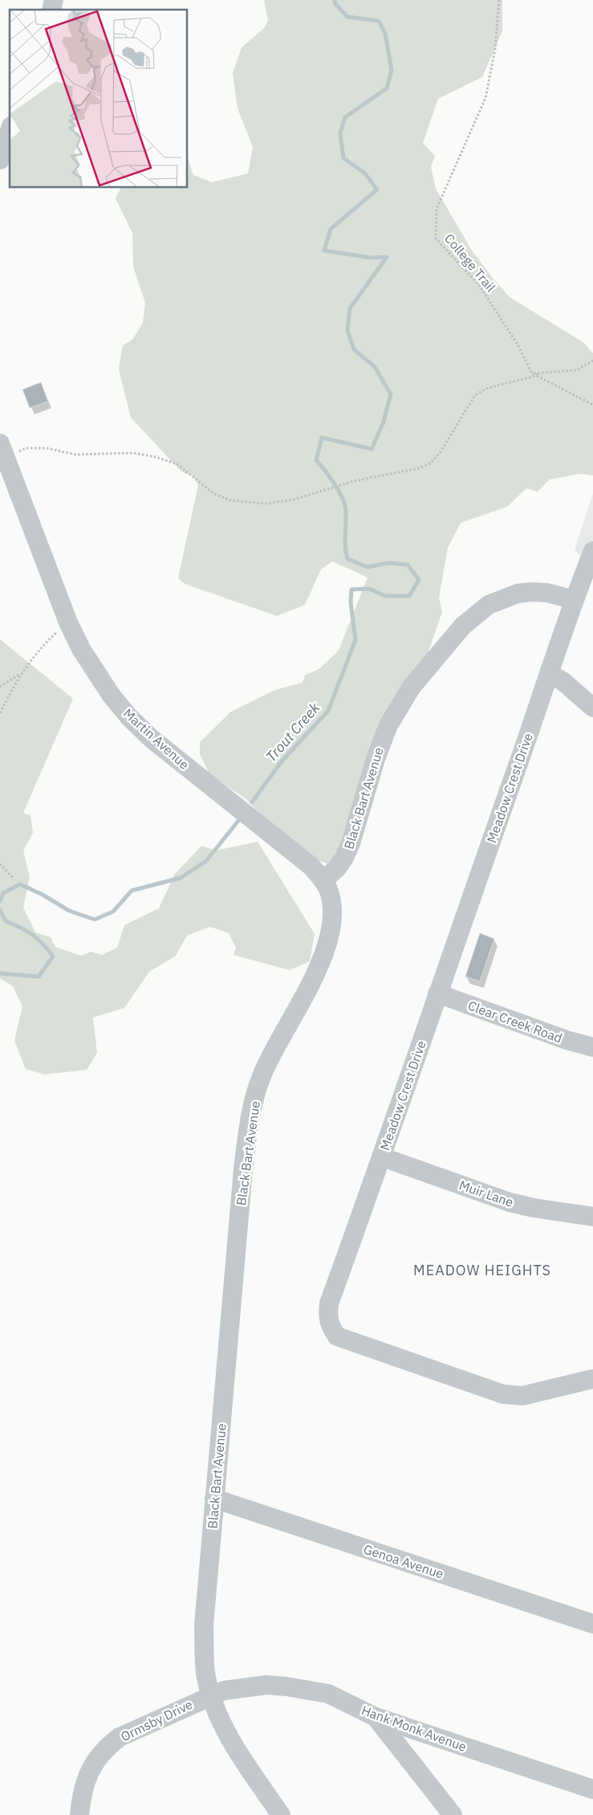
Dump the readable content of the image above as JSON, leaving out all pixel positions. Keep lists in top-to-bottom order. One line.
{"streets":{"street":["Martin Avenue","Meadow Crest Drive","Black Bart Avenue","Clear Creek Road","Muir Lane","Genoa Avenue","Ormsby Drive","Hank Monk Avenue"],"path":["College Trail"]},"crossings":[["Martin Avenue","Black Bart Avenue"],["Meadow Crest Drive","Black Bart Avenue"],["Meadow Crest Drive","Clear Creek Road"],["Meadow Crest Drive","Muir Lane"],["Black Bart Avenue","Genoa Avenue"],["Black Bart Avenue","Ormsby Drive"],["Black Bart Avenue","Hank Monk Avenue"],["Ormsby Drive","Hank Monk Avenue"]],"districts":["MEADOW HEIGHTS"],"water":["Trout Creek"]}
